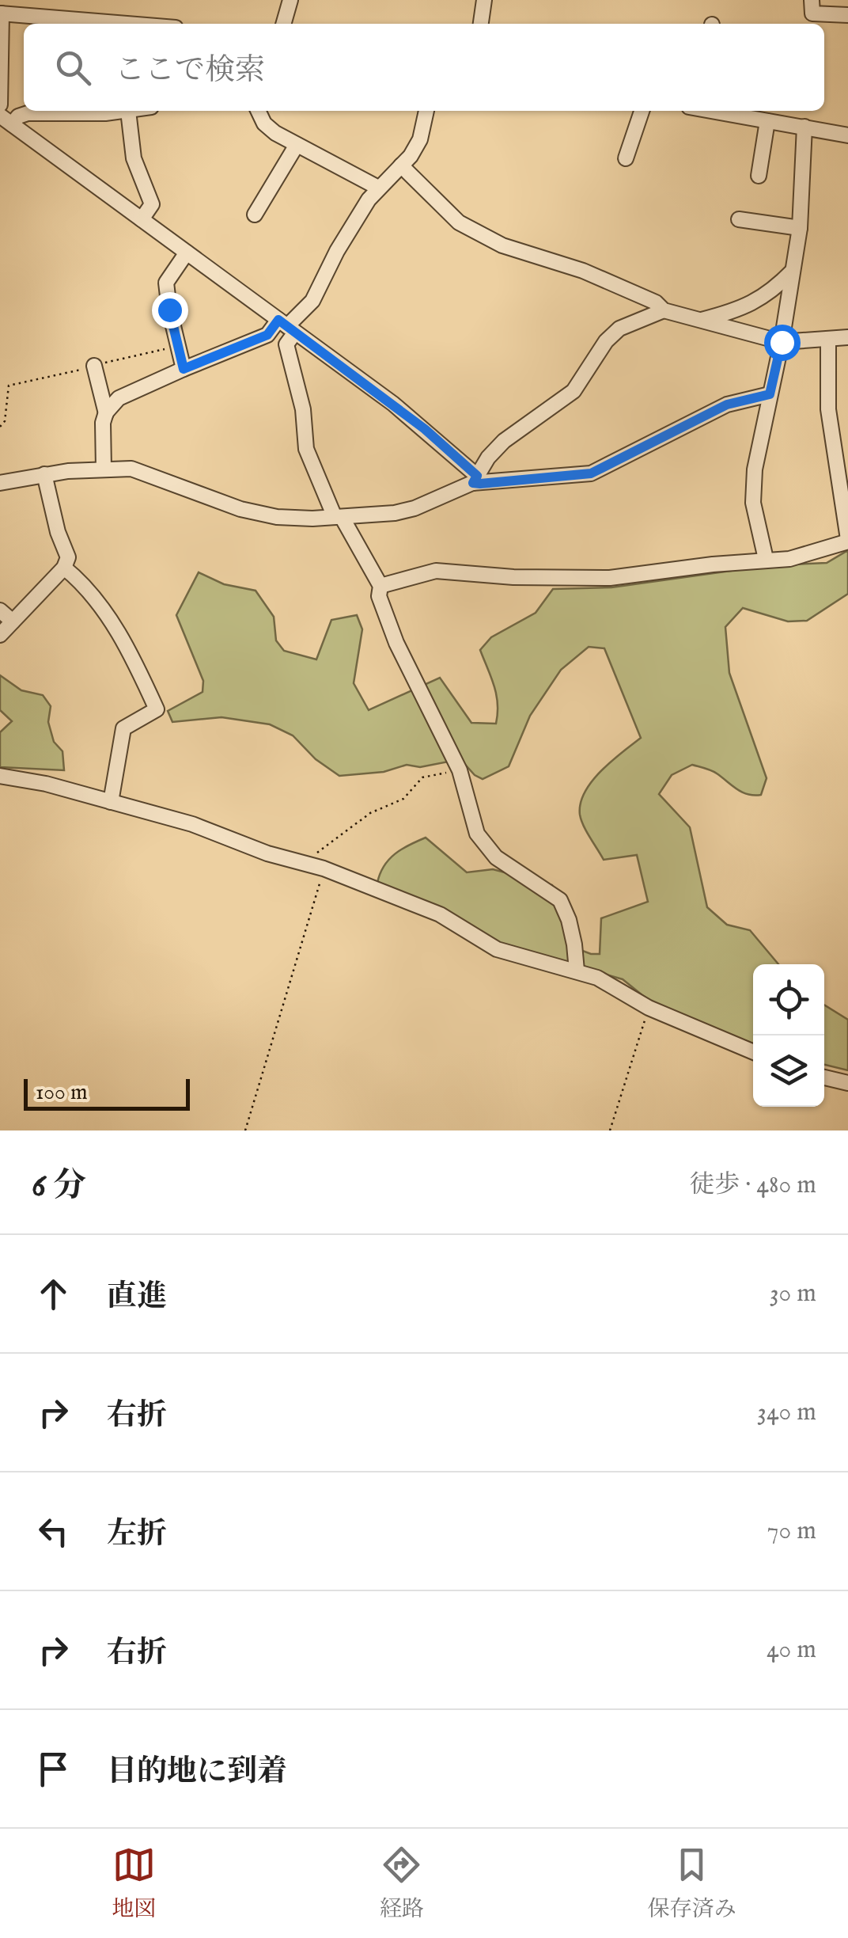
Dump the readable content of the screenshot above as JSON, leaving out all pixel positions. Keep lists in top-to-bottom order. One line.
{"scale_bar":"100 m","page":{"search":"ここで検索","scale":"100 m","heading":["6 分","徒歩 · 480 m"],"list":[["直進","30 m"],["右折","340 m"],["左折","70 m"],["右折","40 m"],"目的地に到着"],"nav":["地図","経路","保存済み"]}}
